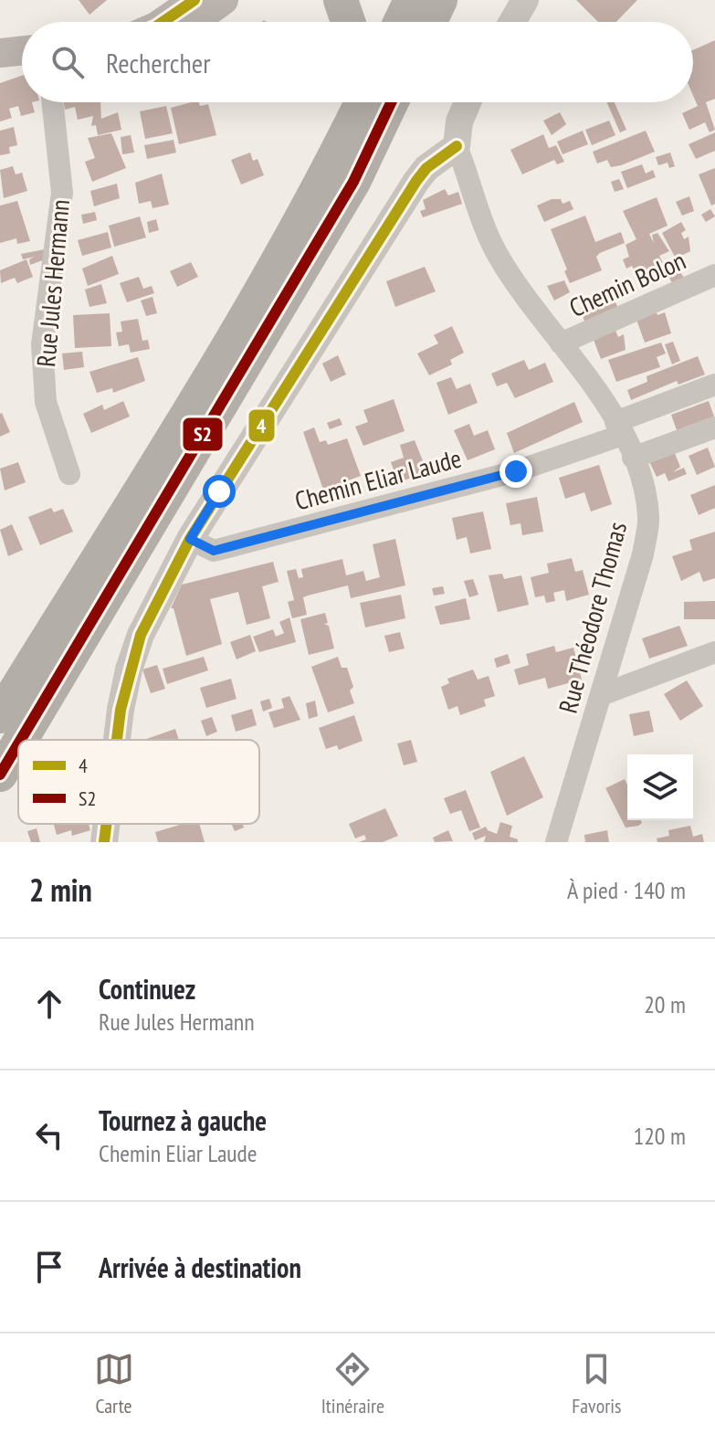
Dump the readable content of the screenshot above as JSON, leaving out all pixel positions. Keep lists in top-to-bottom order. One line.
{"streets":{"street":["Rue Jules Hermann","Chemin Bolon","Chemin Eliar Laude","Rue Théodore Thomas"]},"crossings":[["Chemin Bolon","Rue Théodore Thomas"],["Chemin Eliar Laude","Rue Théodore Thomas"]],"lines":["transit line 4","transit line S2"],"legend":["4","S2"],"page":{"search":"Rechercher","heading":["2 min","À pied · 140 m"],"list":[["Continuez","Rue Jules Hermann","20 m"],["Tournez à gauche","Chemin Eliar Laude","120 m"],"Arrivée à destination"],"nav":["Carte","Itinéraire","Favoris"]}}
